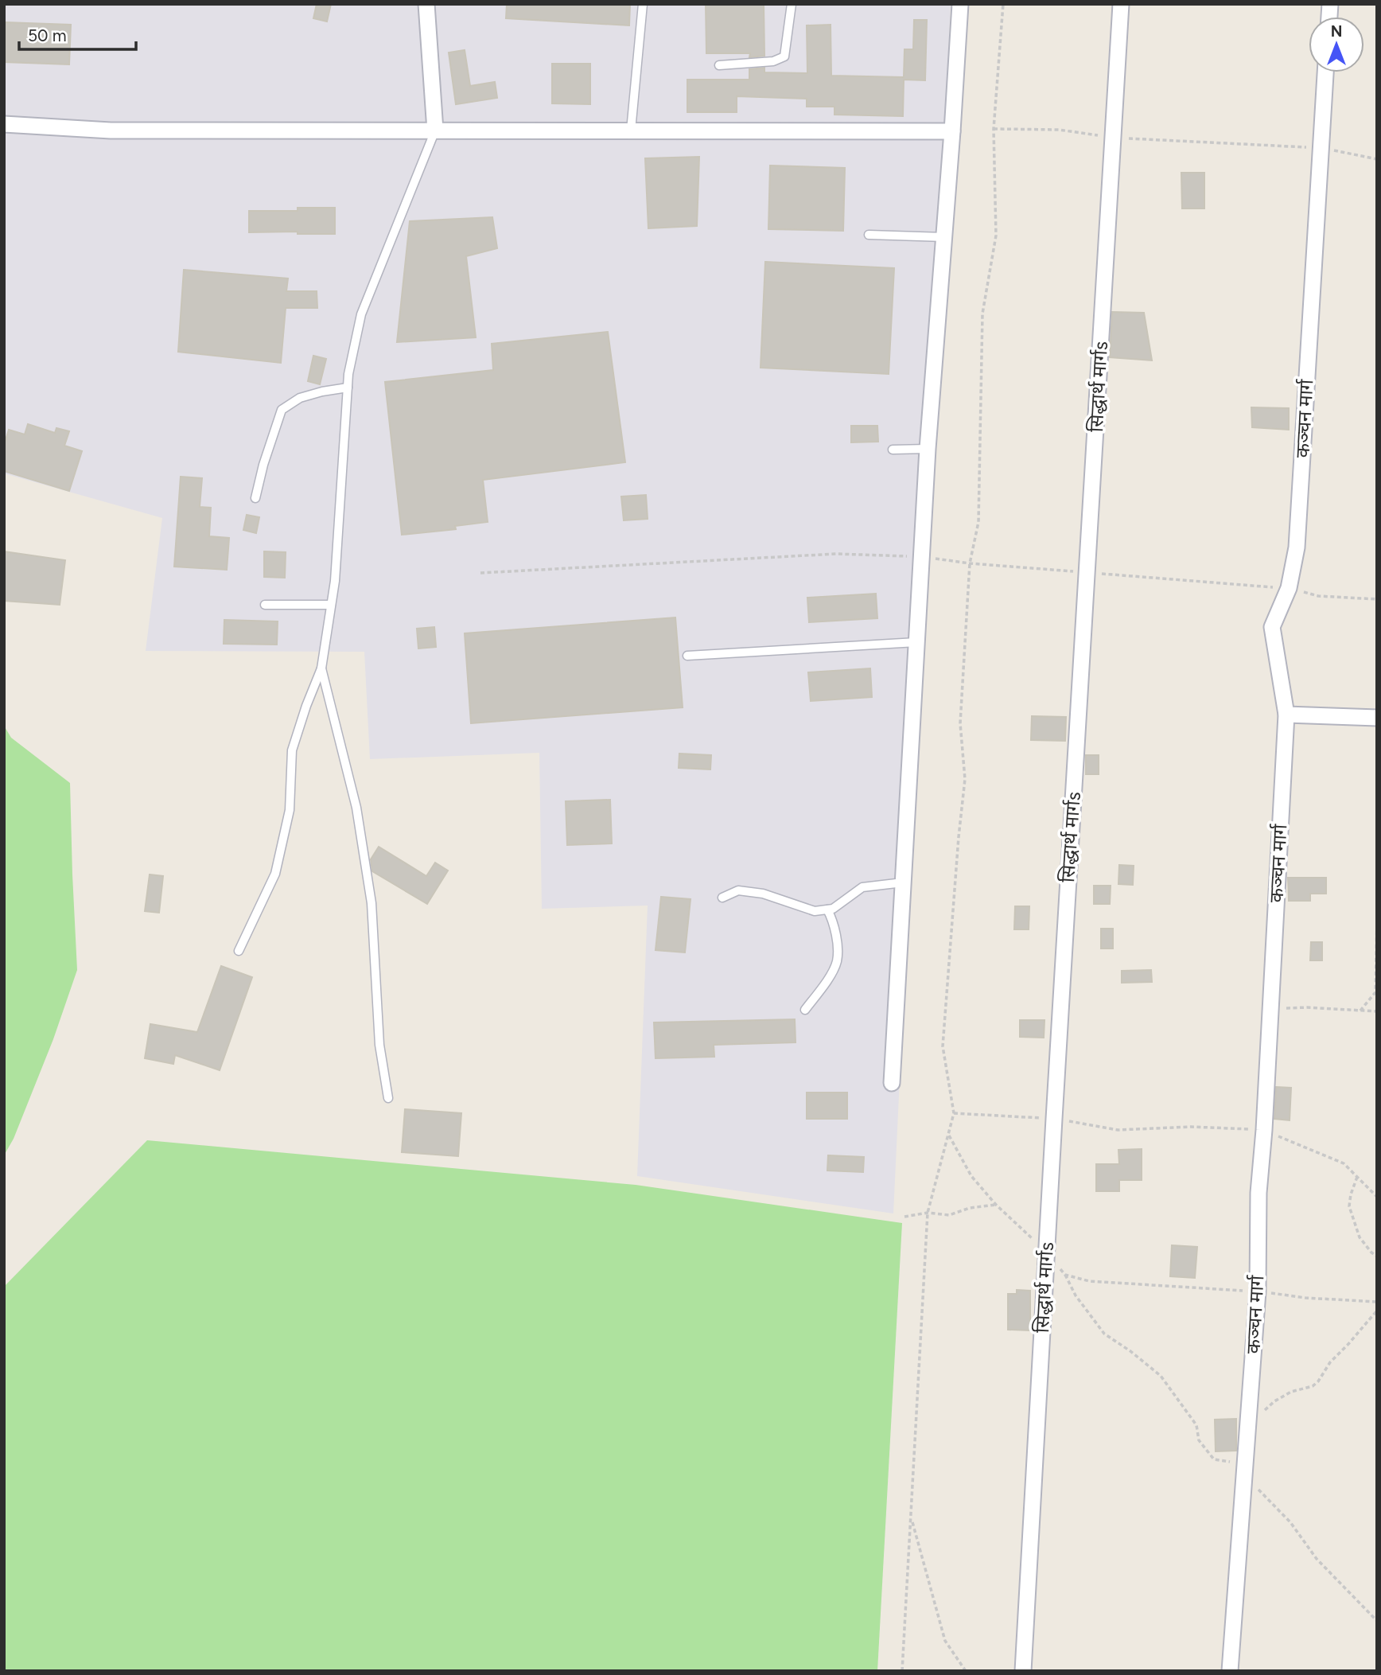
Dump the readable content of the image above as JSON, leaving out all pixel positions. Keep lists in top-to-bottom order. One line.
{"streets":{"street":["सिद्धार्थ मार्गs","कञ्चन मार्ग"]},"scale_bar":"50 m","north":"top"}
